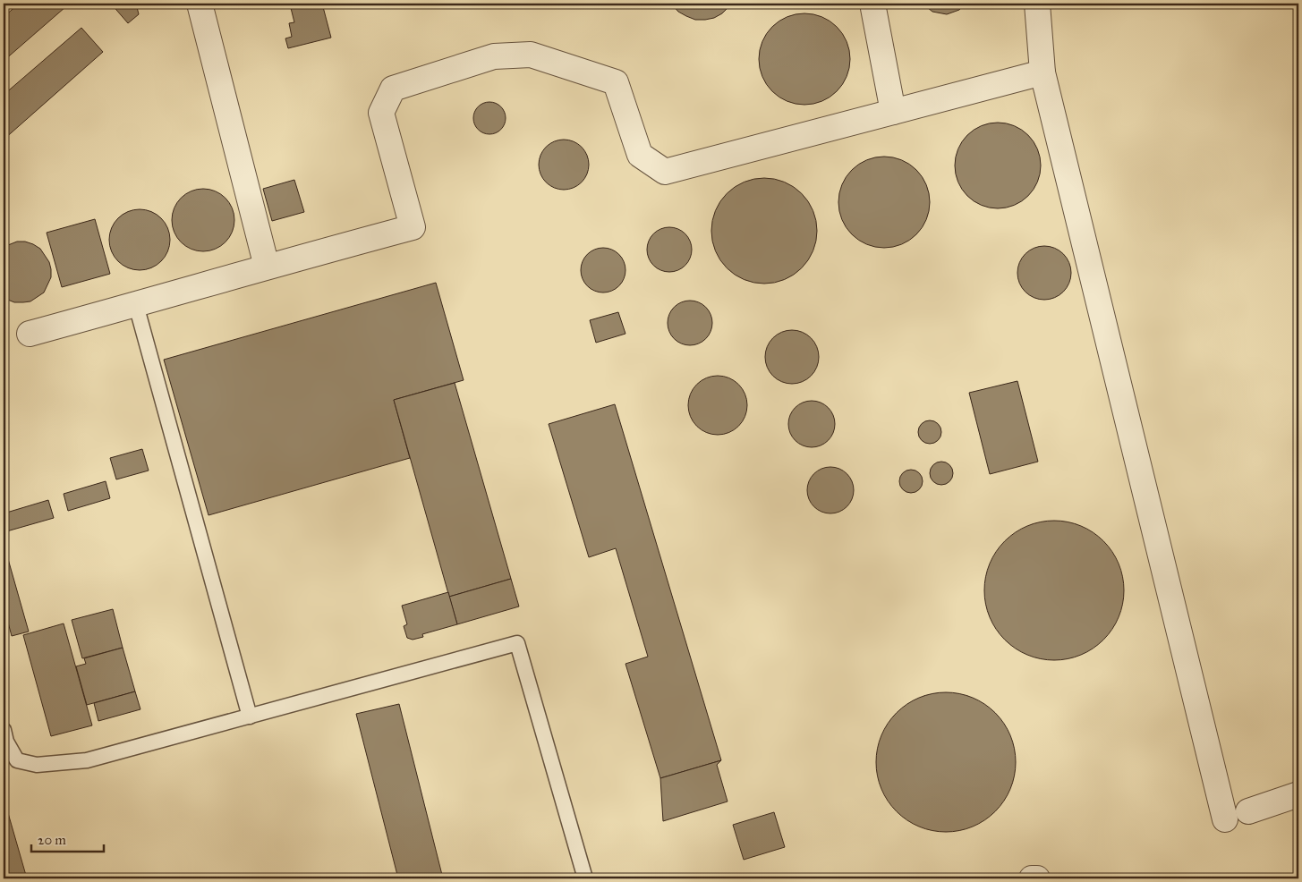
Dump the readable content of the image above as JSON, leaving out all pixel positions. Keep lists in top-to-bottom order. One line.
{"scale_bar":"20 m"}
